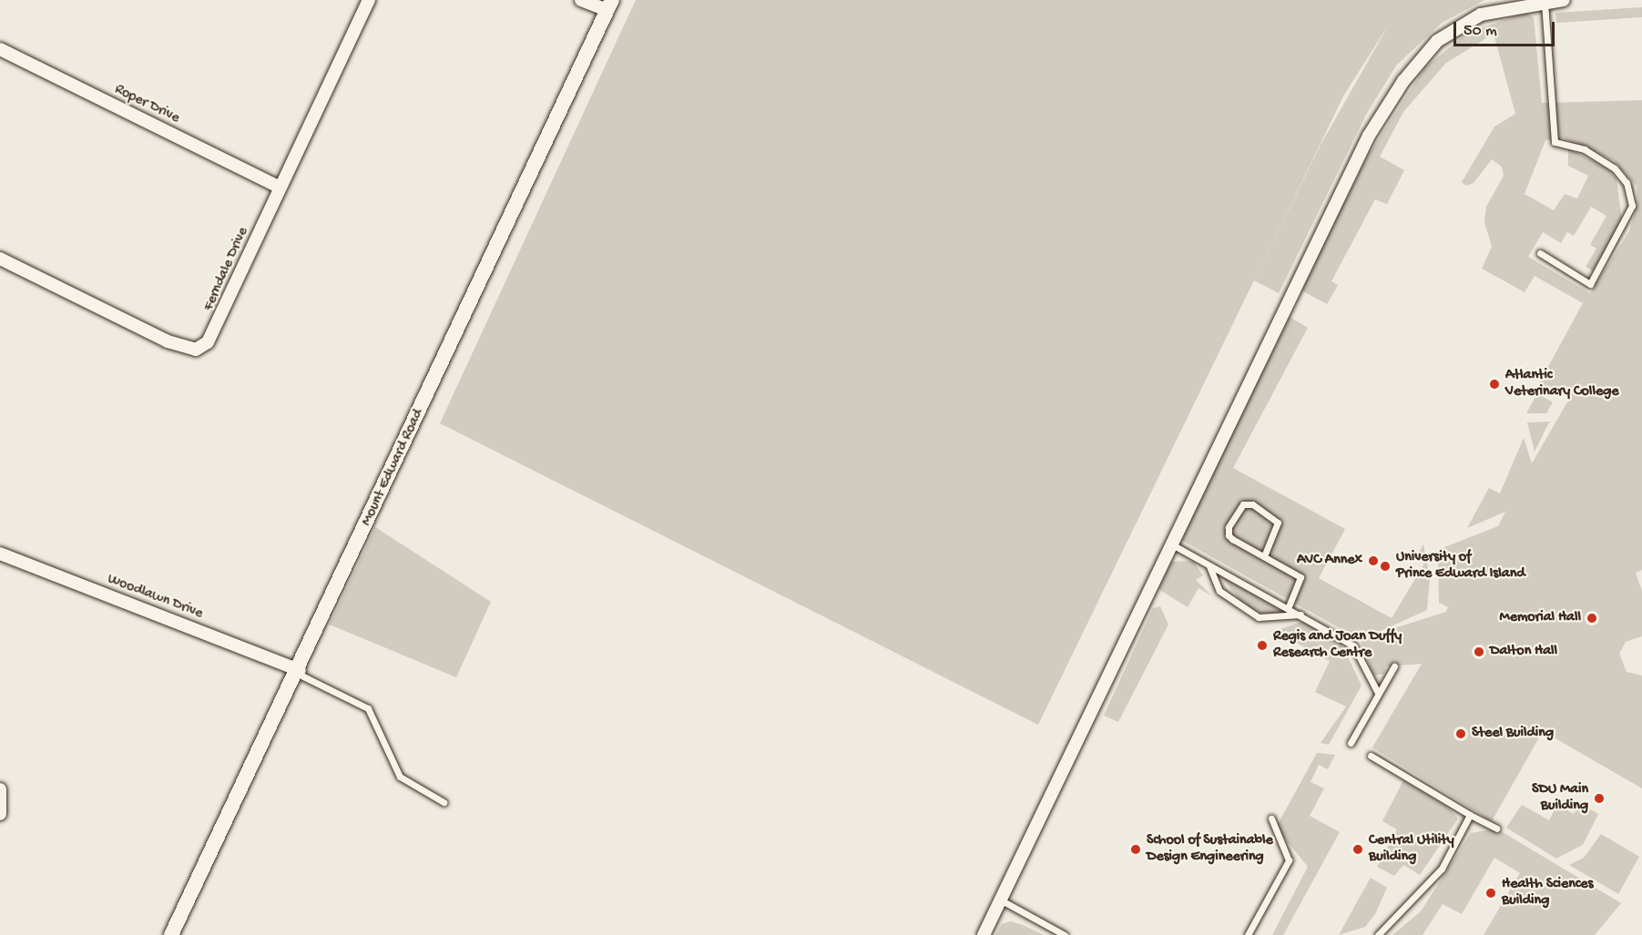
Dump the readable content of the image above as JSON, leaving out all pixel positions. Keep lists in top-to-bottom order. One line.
{"streets":{"street":["Roper Drive","Ferndale Drive","Mount Edward Road","Woodlawn Drive"]},"crossings":[["Roper Drive","Ferndale Drive"],["Mount Edward Road","Woodlawn Drive"]],"places":["Atlantic Veterinary College","AVC Annex","University of Prince Edward Island","Memorial Hall","Regis and Joan Duffy Research Centre","Dalton Hall","Steel Building","SDU Main Building","School of Sustainable Design Engineering","Central Utility Building","Health Sciences Building"],"scale_bar":"50 m"}
